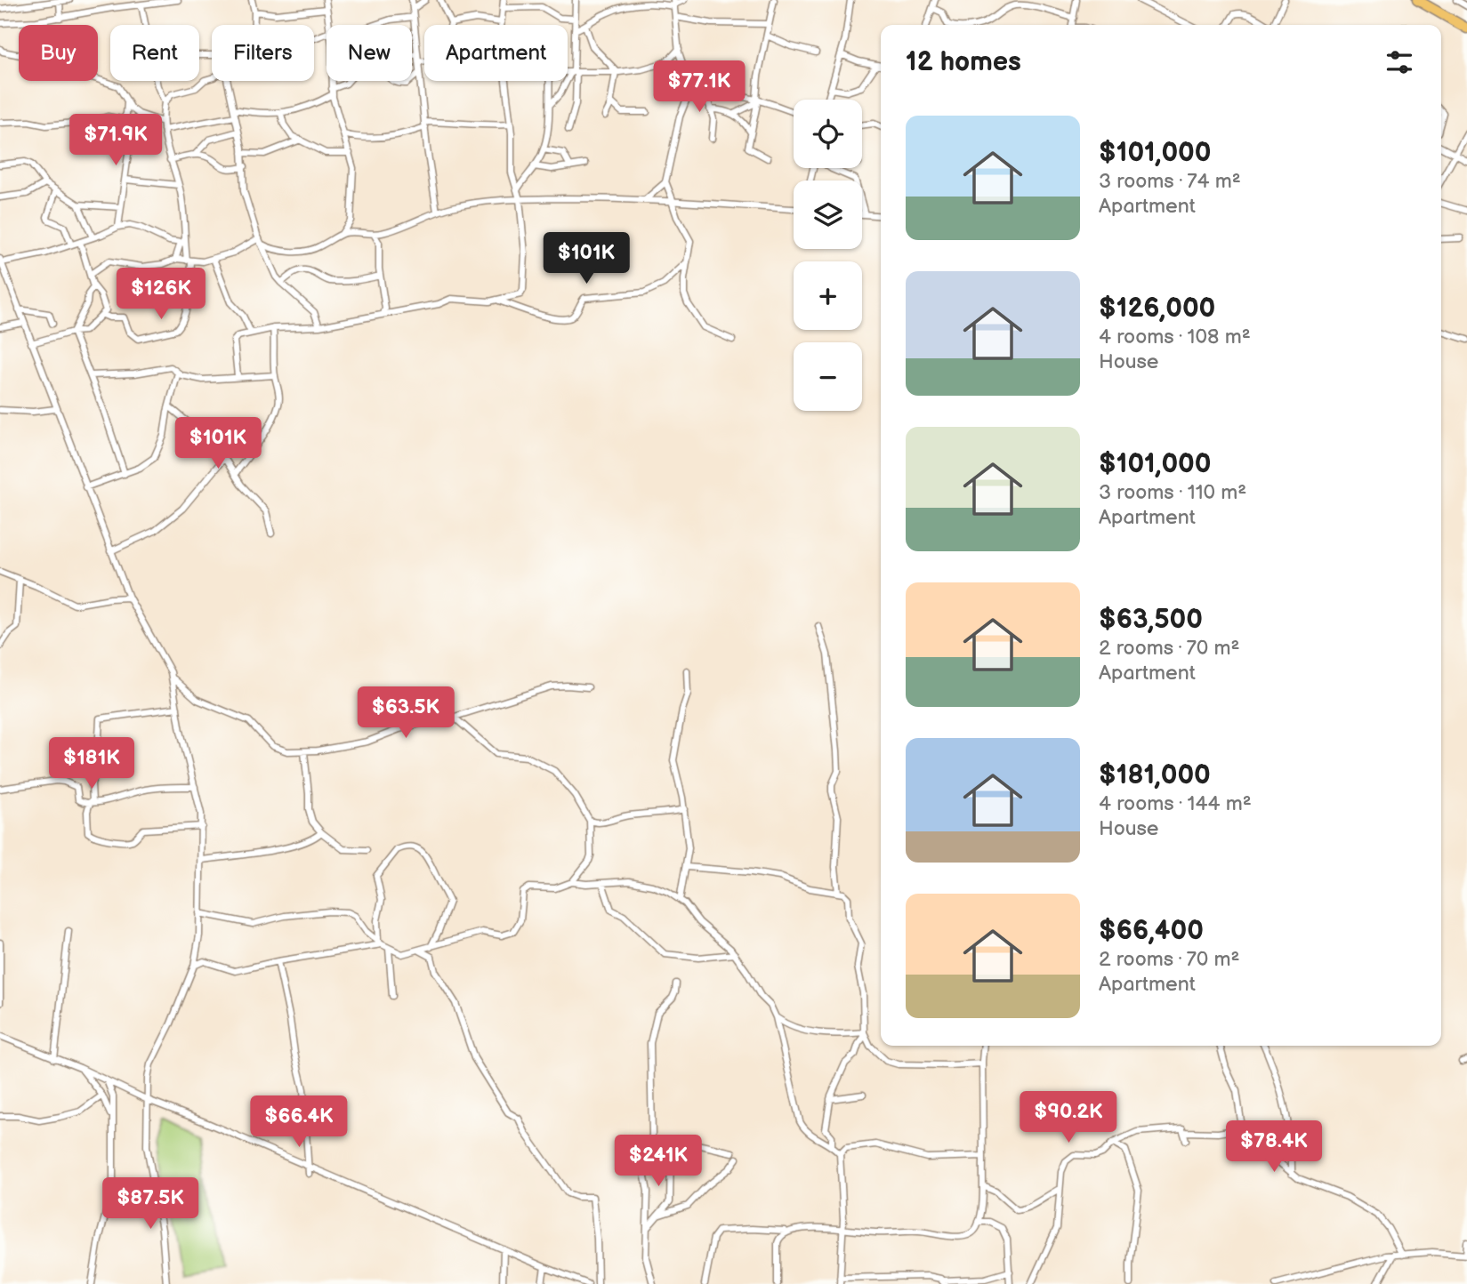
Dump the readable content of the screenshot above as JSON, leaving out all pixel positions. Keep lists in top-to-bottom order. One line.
{"page":{"chip":["Buy","Rent","Filters","New","Apartment"],"heading":"12 homes","price":["$77.1K","$71.9K","$101K","$126K","$101K","$63.5K","$181K","$90.2K","$66.4K","$78.4K","$241K","$87.5K"],"map_buttons":["+","−"],"list":[{"name":"$101,000","note":"3 rooms · 74 m² · Apartment"},{"name":"$126,000","note":"4 rooms · 108 m² · House"},{"name":"$101,000","note":"3 rooms · 110 m² · Apartment"},{"name":"$63,500","note":"2 rooms · 70 m² · Apartment"},{"name":"$181,000","note":"4 rooms · 144 m² · House"},{"name":"$66,400","note":"2 rooms · 70 m² · Apartment"}]}}
